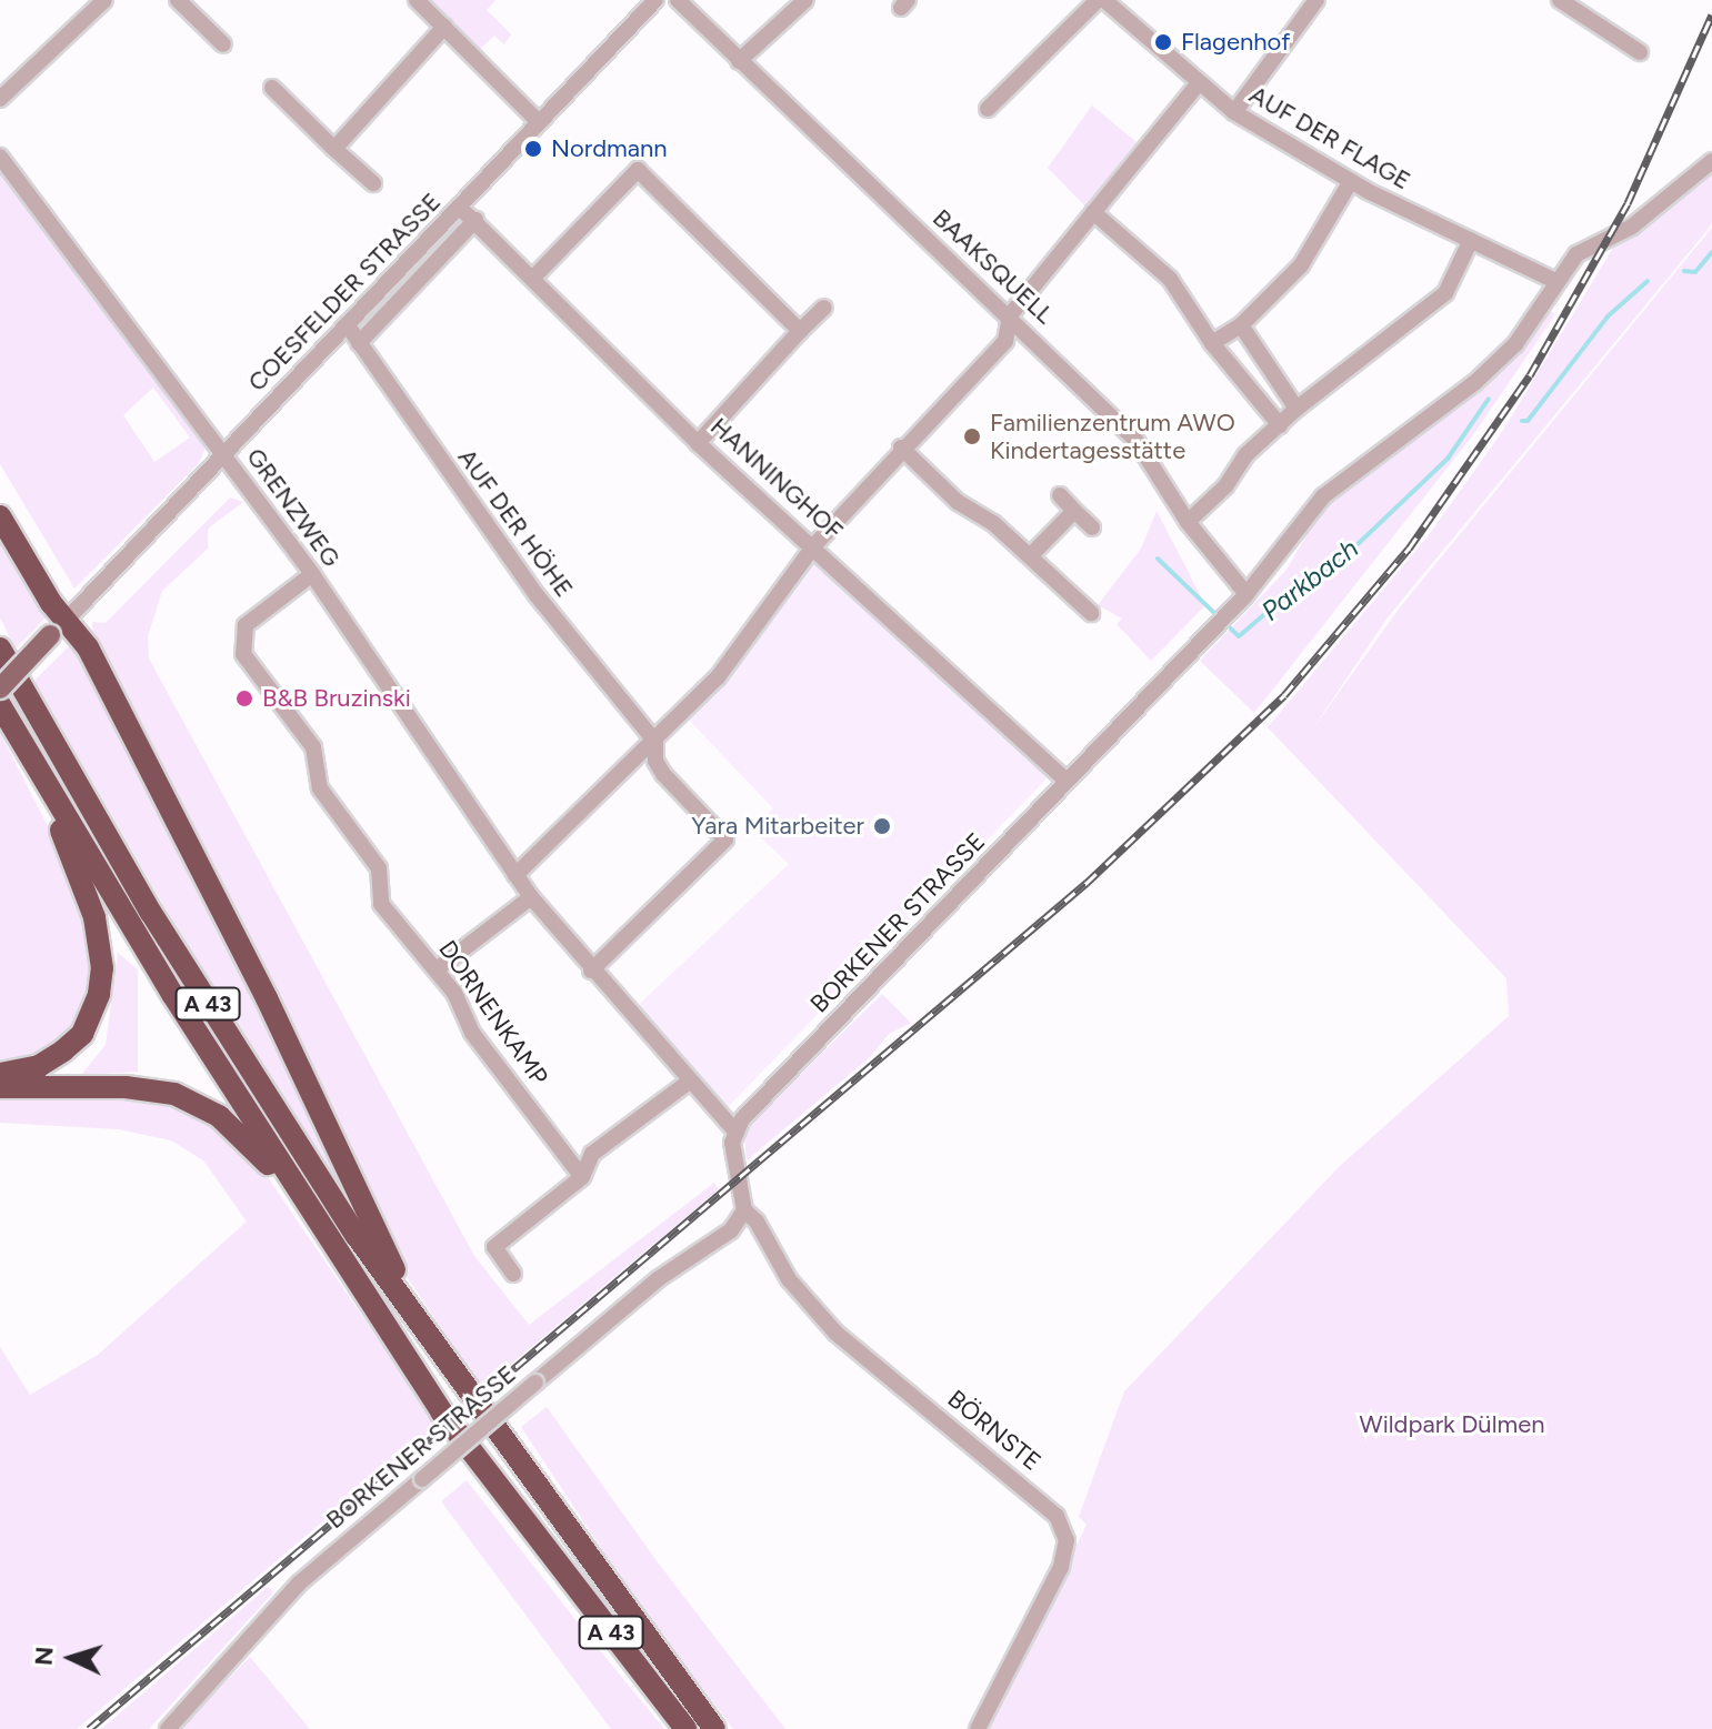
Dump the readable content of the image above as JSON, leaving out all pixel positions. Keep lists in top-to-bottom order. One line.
{"streets":{"highway":["A 43"],"street":["AUF DER FLAGE","BAAKSQUELL","COESFELDER STRASSE","HANNINGHOF","GRENZWEG","AUF DER HÖHE","BORKENER STRASSE","DORNENKAMP","BÖRNSTE"]},"crossings":[["AUF DER FLAGE","BORKENER STRASSE"],["BAAKSQUELL","BORKENER STRASSE"],["COESFELDER STRASSE","HANNINGHOF"],["COESFELDER STRASSE","GRENZWEG"],["COESFELDER STRASSE","AUF DER HÖHE"],["HANNINGHOF","BORKENER STRASSE"],["GRENZWEG","AUF DER HÖHE"],["GRENZWEG","BORKENER STRASSE"],["GRENZWEG","DORNENKAMP"],["BORKENER STRASSE","BÖRNSTE"]],"water":["Parkbach"],"parks":["Wildpark Dülmen"],"places":["Flagenhof","Nordmann","Familienzentrum AWO Kindertagesstätte","B&B Bruzinski","Yara Mitarbeiter"],"north":"left"}
